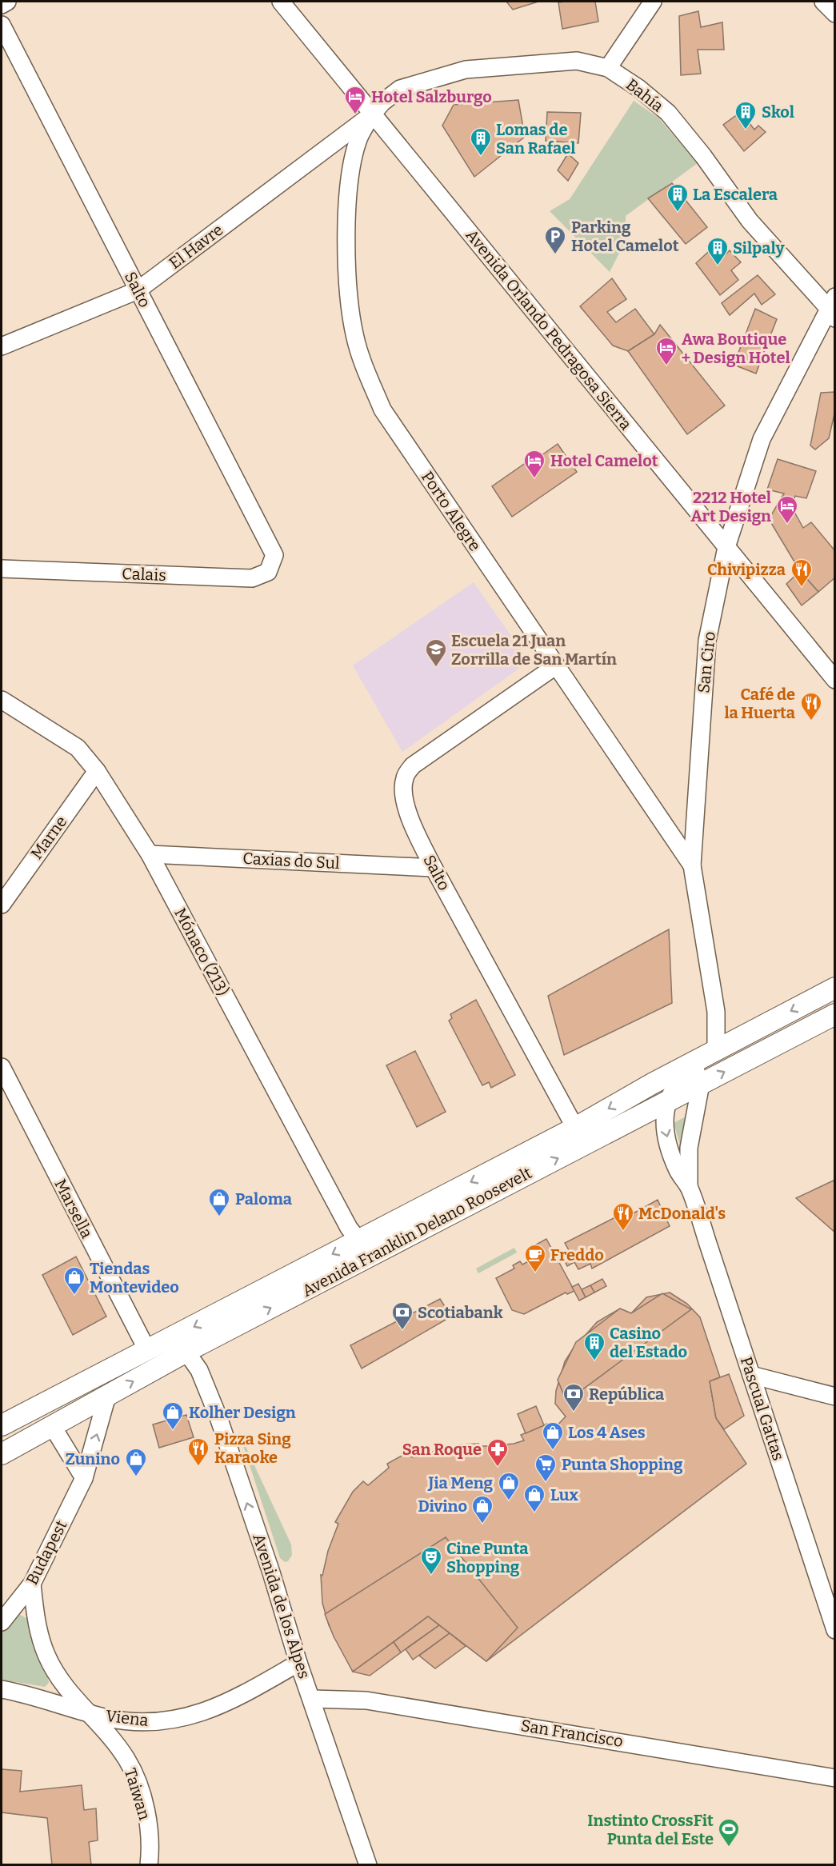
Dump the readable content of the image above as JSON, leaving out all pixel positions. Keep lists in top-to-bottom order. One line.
{"streets":{"main road":["Avenida Franklin Delano Roosevelt"],"street":["Bahía","El Havre","Salto","Avenida Orlando Pedragosa Sierra","Porto Alegre","Calais","San Ciro","Marne","Caxias do Sul","Mónaco (213)","Marsella","Pascual Gattas","Budapest","Avenida de los Alpes","Viena","San Francisco","Taiwan"]},"crossings":[["Bahía","El Havre"],["Bahía","Avenida Orlando Pedragosa Sierra"],["Bahía","Porto Alegre"],["Bahía","San Ciro"],["El Havre","Salto"],["El Havre","Avenida Orlando Pedragosa Sierra"],["El Havre","Porto Alegre"],["Salto","Porto Alegre"],["Salto","Calais"],["Salto","Caxias do Sul"],["Salto","Avenida Franklin Delano Roosevelt"],["Avenida Orlando Pedragosa Sierra","Porto Alegre"],["Avenida Orlando Pedragosa Sierra","San Ciro"],["Porto Alegre","San Ciro"],["San Ciro","Avenida Franklin Delano Roosevelt"],["Marne","Mónaco (213)"],["Caxias do Sul","Mónaco (213)"],["Mónaco (213)","Avenida Franklin Delano Roosevelt"],["Marsella","Avenida Franklin Delano Roosevelt"],["Avenida Franklin Delano Roosevelt","Pascual Gattas"],["Avenida Franklin Delano Roosevelt","Budapest"],["Avenida Franklin Delano Roosevelt","Avenida de los Alpes"],["Budapest","Viena"],["Avenida de los Alpes","Viena"],["Avenida de los Alpes","San Francisco"],["Viena","Taiwan"]],"one_way":["Avenida de los Alpes"],"places":{"hotel":["Hotel Salzburgo","Awa Boutique + Design Hotel","Hotel Camelot","2212 Hotel Art Design"],"building":["Skol","Lomas de San Rafael","La Escalera","Silpaly","Casino del Estado"],"parking":["Parking Hotel Camelot"],"restaurant":["Chivipizza","Café de la Huerta","McDonald's","Pizza Sing Karaoke"],"school or university":["Escuela 21 Juan Zorrilla de San Martín"],"shop":["Paloma","Tiendas Montevideo","Kolher Design","Los 4 Ases","Zunino","Jia Meng","Lux","Divino"],"cafe":["Freddo"],"bank":["Scotiabank","República"],"pharmacy":["San Roque"],"supermarket":["Punta Shopping"],"theatre":["Cine Punta Shopping"],"sports":["Instinto CrossFit Punta del Este"]}}
